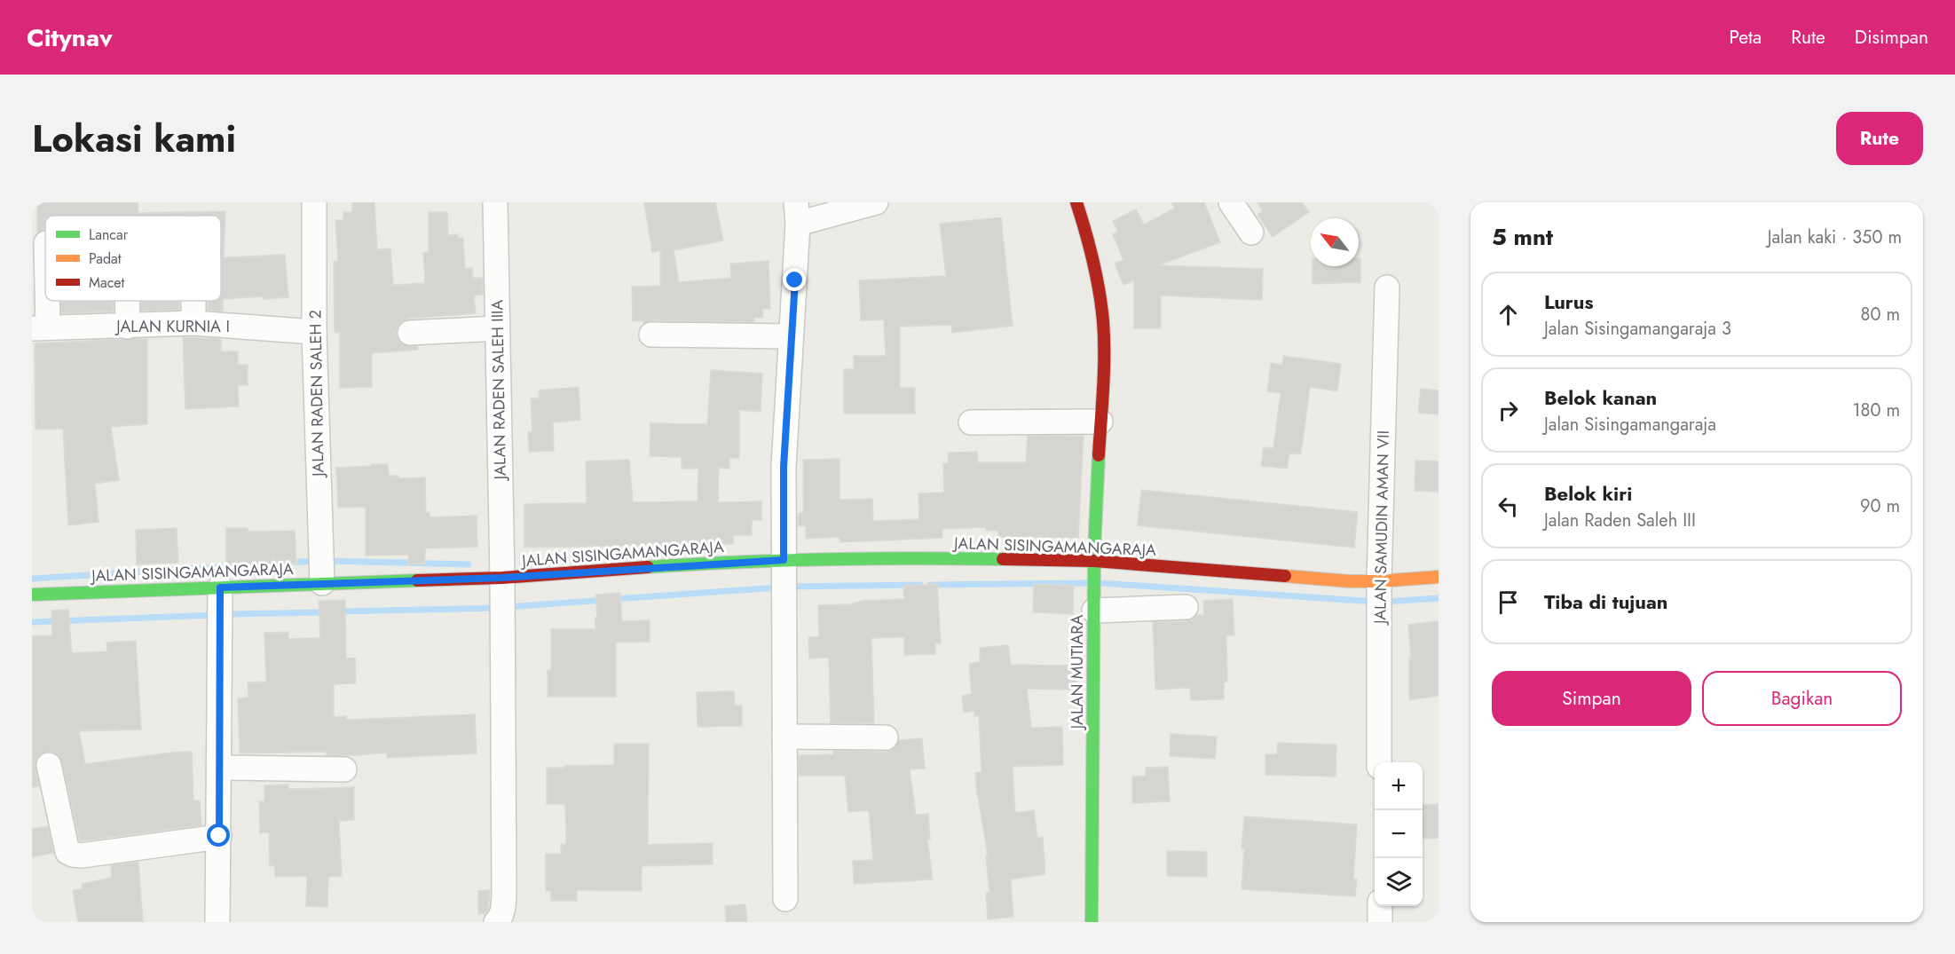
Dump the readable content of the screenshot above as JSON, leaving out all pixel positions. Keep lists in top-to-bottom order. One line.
{"streets":{"street":["JALAN KURNIA I","JALAN RADEN SALEH IIIA","JALAN RADEN SALEH 2","JALAN SAMUDIN AMAN VII","JALAN SISINGAMANGARAJA","JALAN MUTIARA"]},"crossings":[["JALAN KURNIA I","JALAN RADEN SALEH 2"],["JALAN RADEN SALEH IIIA","JALAN SISINGAMANGARAJA"],["JALAN RADEN SALEH 2","JALAN SISINGAMANGARAJA"],["JALAN SAMUDIN AMAN VII","JALAN SISINGAMANGARAJA"],["JALAN SISINGAMANGARAJA","JALAN MUTIARA"]],"legend":["Lancar","Padat","Macet"],"north":"top left","page":{"header":"Citynav","nav":["Peta","Rute","Disimpan"],"title":"Lokasi kami","buttons":["Rute",["Simpan","Bagikan"]],"heading":["5 mnt","Jalan kaki · 350 m"],"list":[["Lurus","Jalan Sisingamangaraja 3","80 m"],["Belok kanan","Jalan Sisingamangaraja","180 m"],["Belok kiri","Jalan Raden Saleh III","90 m"],"Tiba di tujuan"],"map_buttons":["+","−"]}}
